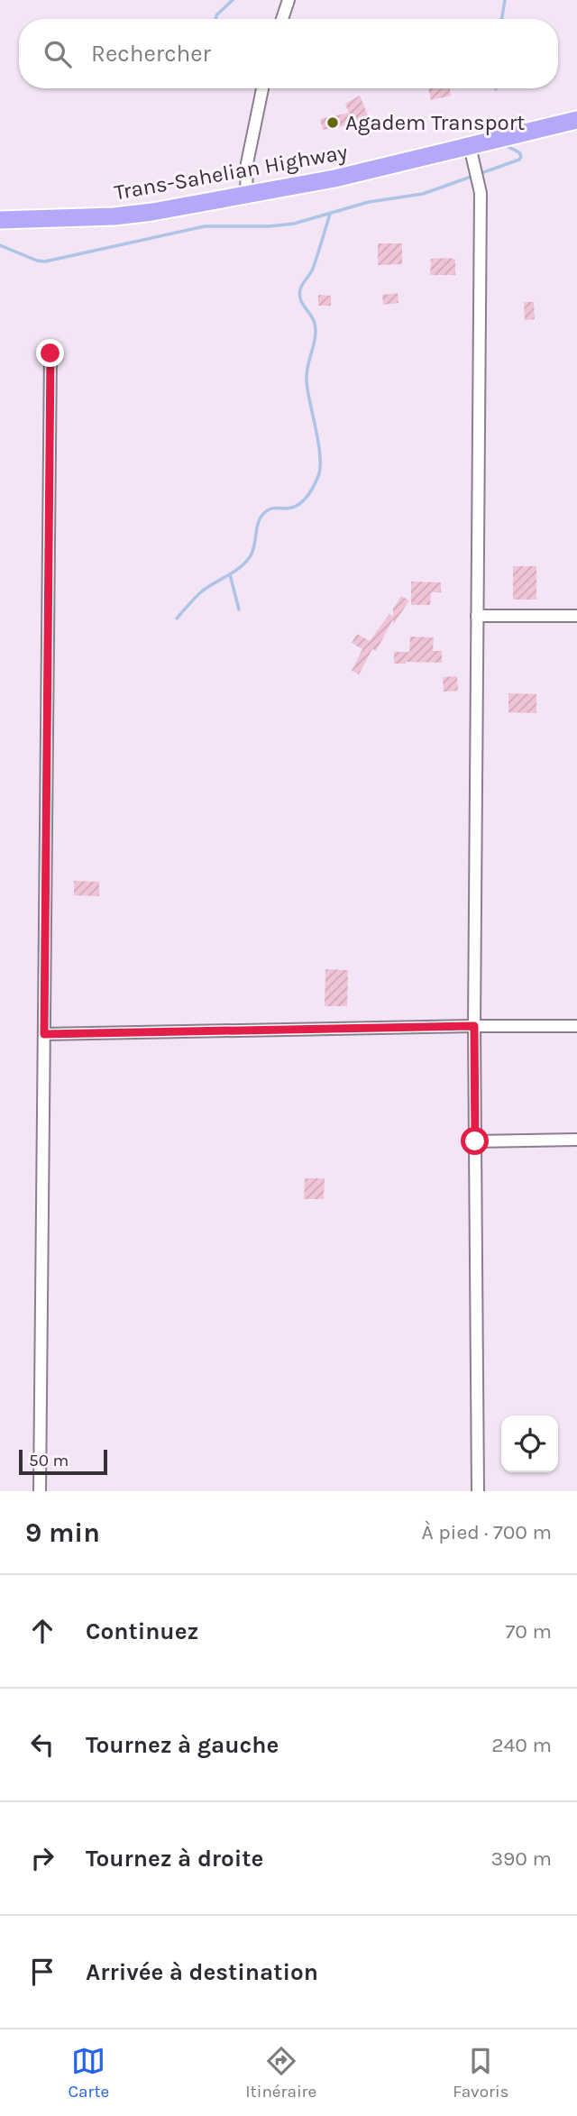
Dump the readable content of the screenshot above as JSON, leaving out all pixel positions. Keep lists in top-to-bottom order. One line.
{"streets":{"highway":["Trans-Sahelian Highway"]},"places":["Agadem Transport"],"scale_bar":"50 m","page":{"search":"Rechercher","scale":"50 m","heading":["9 min","À pied · 700 m"],"list":[["Continuez","70 m"],["Tournez à gauche","240 m"],["Tournez à droite","390 m"],"Arrivée à destination"],"nav":["Carte","Itinéraire","Favoris"]}}
